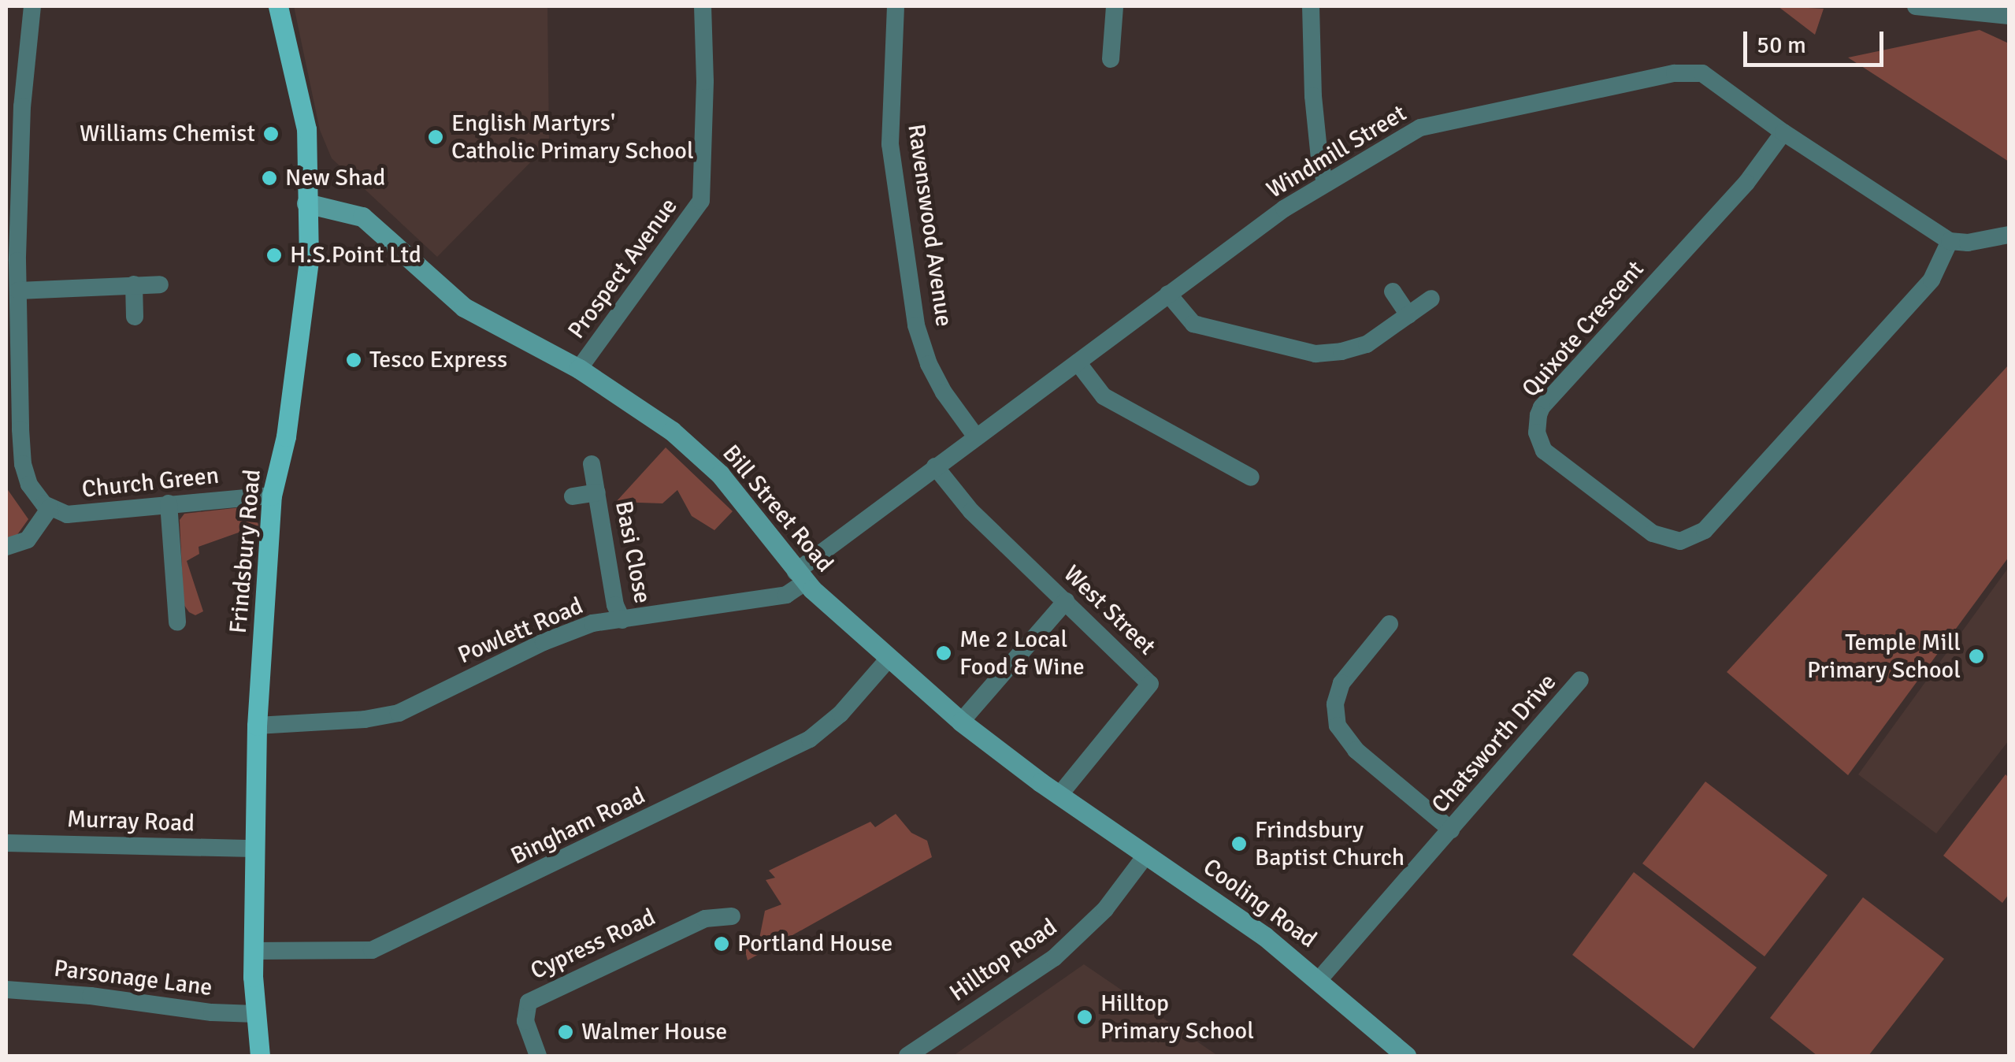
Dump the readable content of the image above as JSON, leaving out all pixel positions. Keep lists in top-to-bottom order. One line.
{"streets":{"main road":["Bill Street Road","Frindsbury Road","Cooling Road"],"street":["Windmill Street","Ravenswood Avenue","Prospect Avenue","Quixote Crescent","Church Green","Basi Close","West Street","Powlett Road","Chatsworth Drive","Murray Road","Bingham Road","Cypress Road","Hilltop Road","Parsonage Lane"]},"crossings":[["Windmill Street","Ravenswood Avenue"],["Windmill Street","Quixote Crescent"],["Windmill Street","Bill Street Road"],["Windmill Street","West Street"],["Windmill Street","Powlett Road"],["Prospect Avenue","Bill Street Road"],["Church Green","Frindsbury Road"],["Bill Street Road","Frindsbury Road"],["Bill Street Road","West Street"],["Bill Street Road","Powlett Road"],["Bill Street Road","Bingham Road"],["Bill Street Road","Cooling Road"],["Frindsbury Road","Powlett Road"],["Frindsbury Road","Murray Road"],["Frindsbury Road","Bingham Road"],["Frindsbury Road","Parsonage Lane"],["Basi Close","Powlett Road"],["West Street","Cooling Road"],["Chatsworth Drive","Cooling Road"],["Cooling Road","Hilltop Road"]],"places":["Williams Chemist","English Martyrs' Catholic Primary School","New Shad","H.S.Point Ltd","Tesco Express","Me 2 Local Food & Wine","Temple Mill Primary School","Frindsbury Baptist Church","Portland House","Hilltop Primary School","Walmer House"],"scale_bar":"50 m"}
